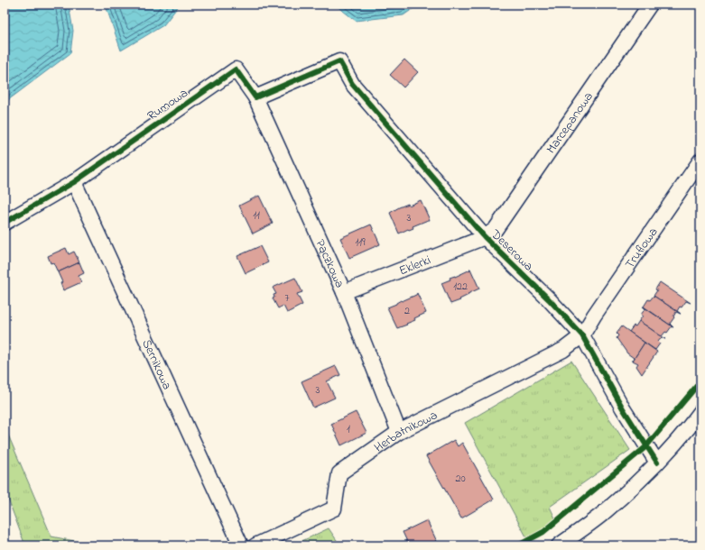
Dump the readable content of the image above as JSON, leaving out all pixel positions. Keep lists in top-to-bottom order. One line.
{"streets":{"street":["Rumowa","Marcepanowa","Truflowa","Deserowa","Pączkowa","Eklerki","Sernikowa","Herbatnikowa"]},"crossings":[["Rumowa","Deserowa"],["Rumowa","Pączkowa"],["Rumowa","Sernikowa"],["Marcepanowa","Deserowa"],["Marcepanowa","Eklerki"],["Truflowa","Deserowa"],["Truflowa","Herbatnikowa"],["Deserowa","Pączkowa"],["Deserowa","Eklerki"],["Deserowa","Herbatnikowa"],["Pączkowa","Eklerki"],["Pączkowa","Herbatnikowa"]],"house_numbers":["11","3","119","122","7","2","3","1","20"]}
